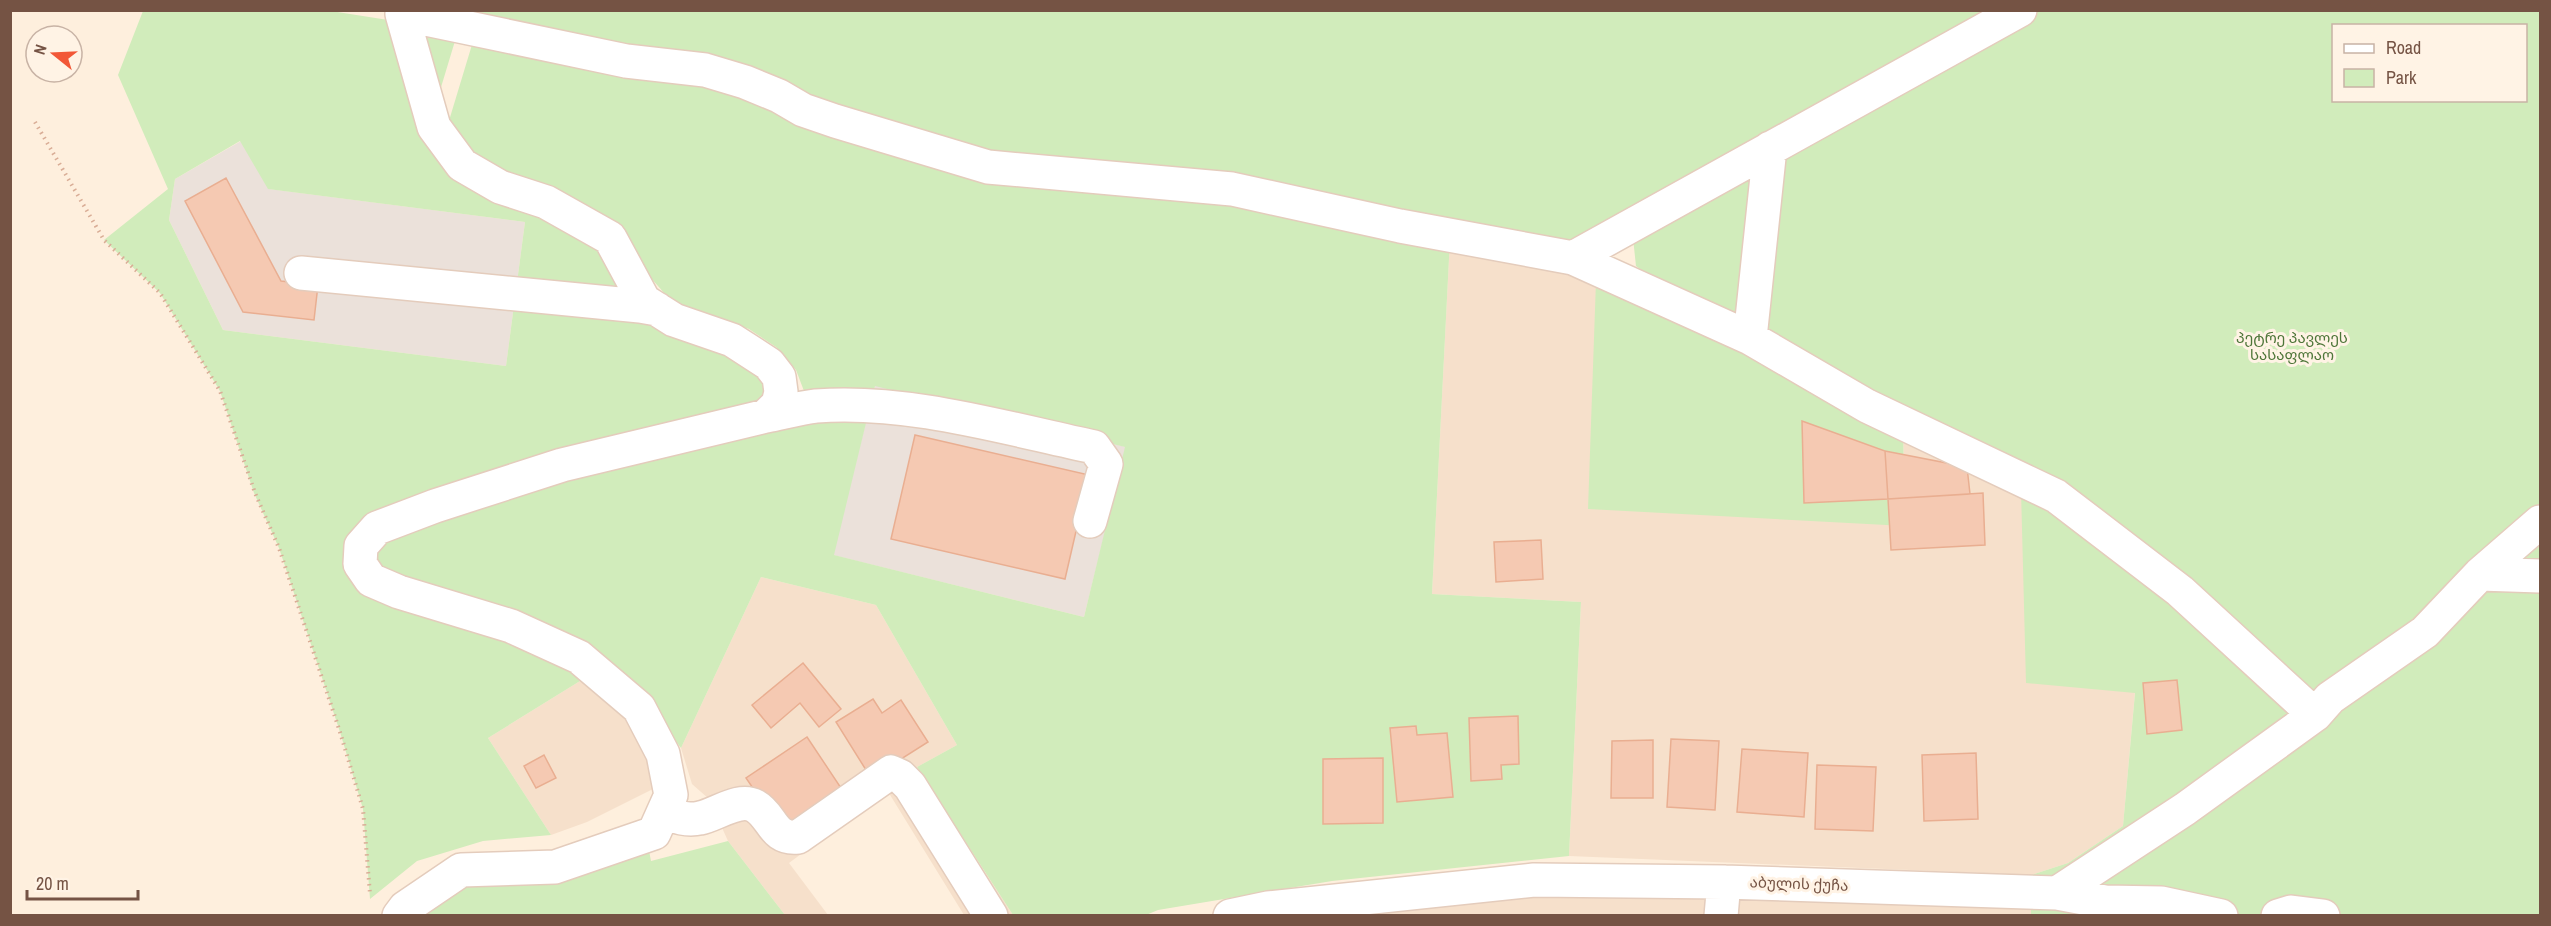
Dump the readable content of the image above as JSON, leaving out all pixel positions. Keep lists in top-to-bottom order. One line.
{"streets":{"street":["აბულის ქუჩა"]},"parks":["პეტრე პავლეს სასაფლაო"],"legend":["Road","Park"],"scale_bar":"20 m","north":"left"}
